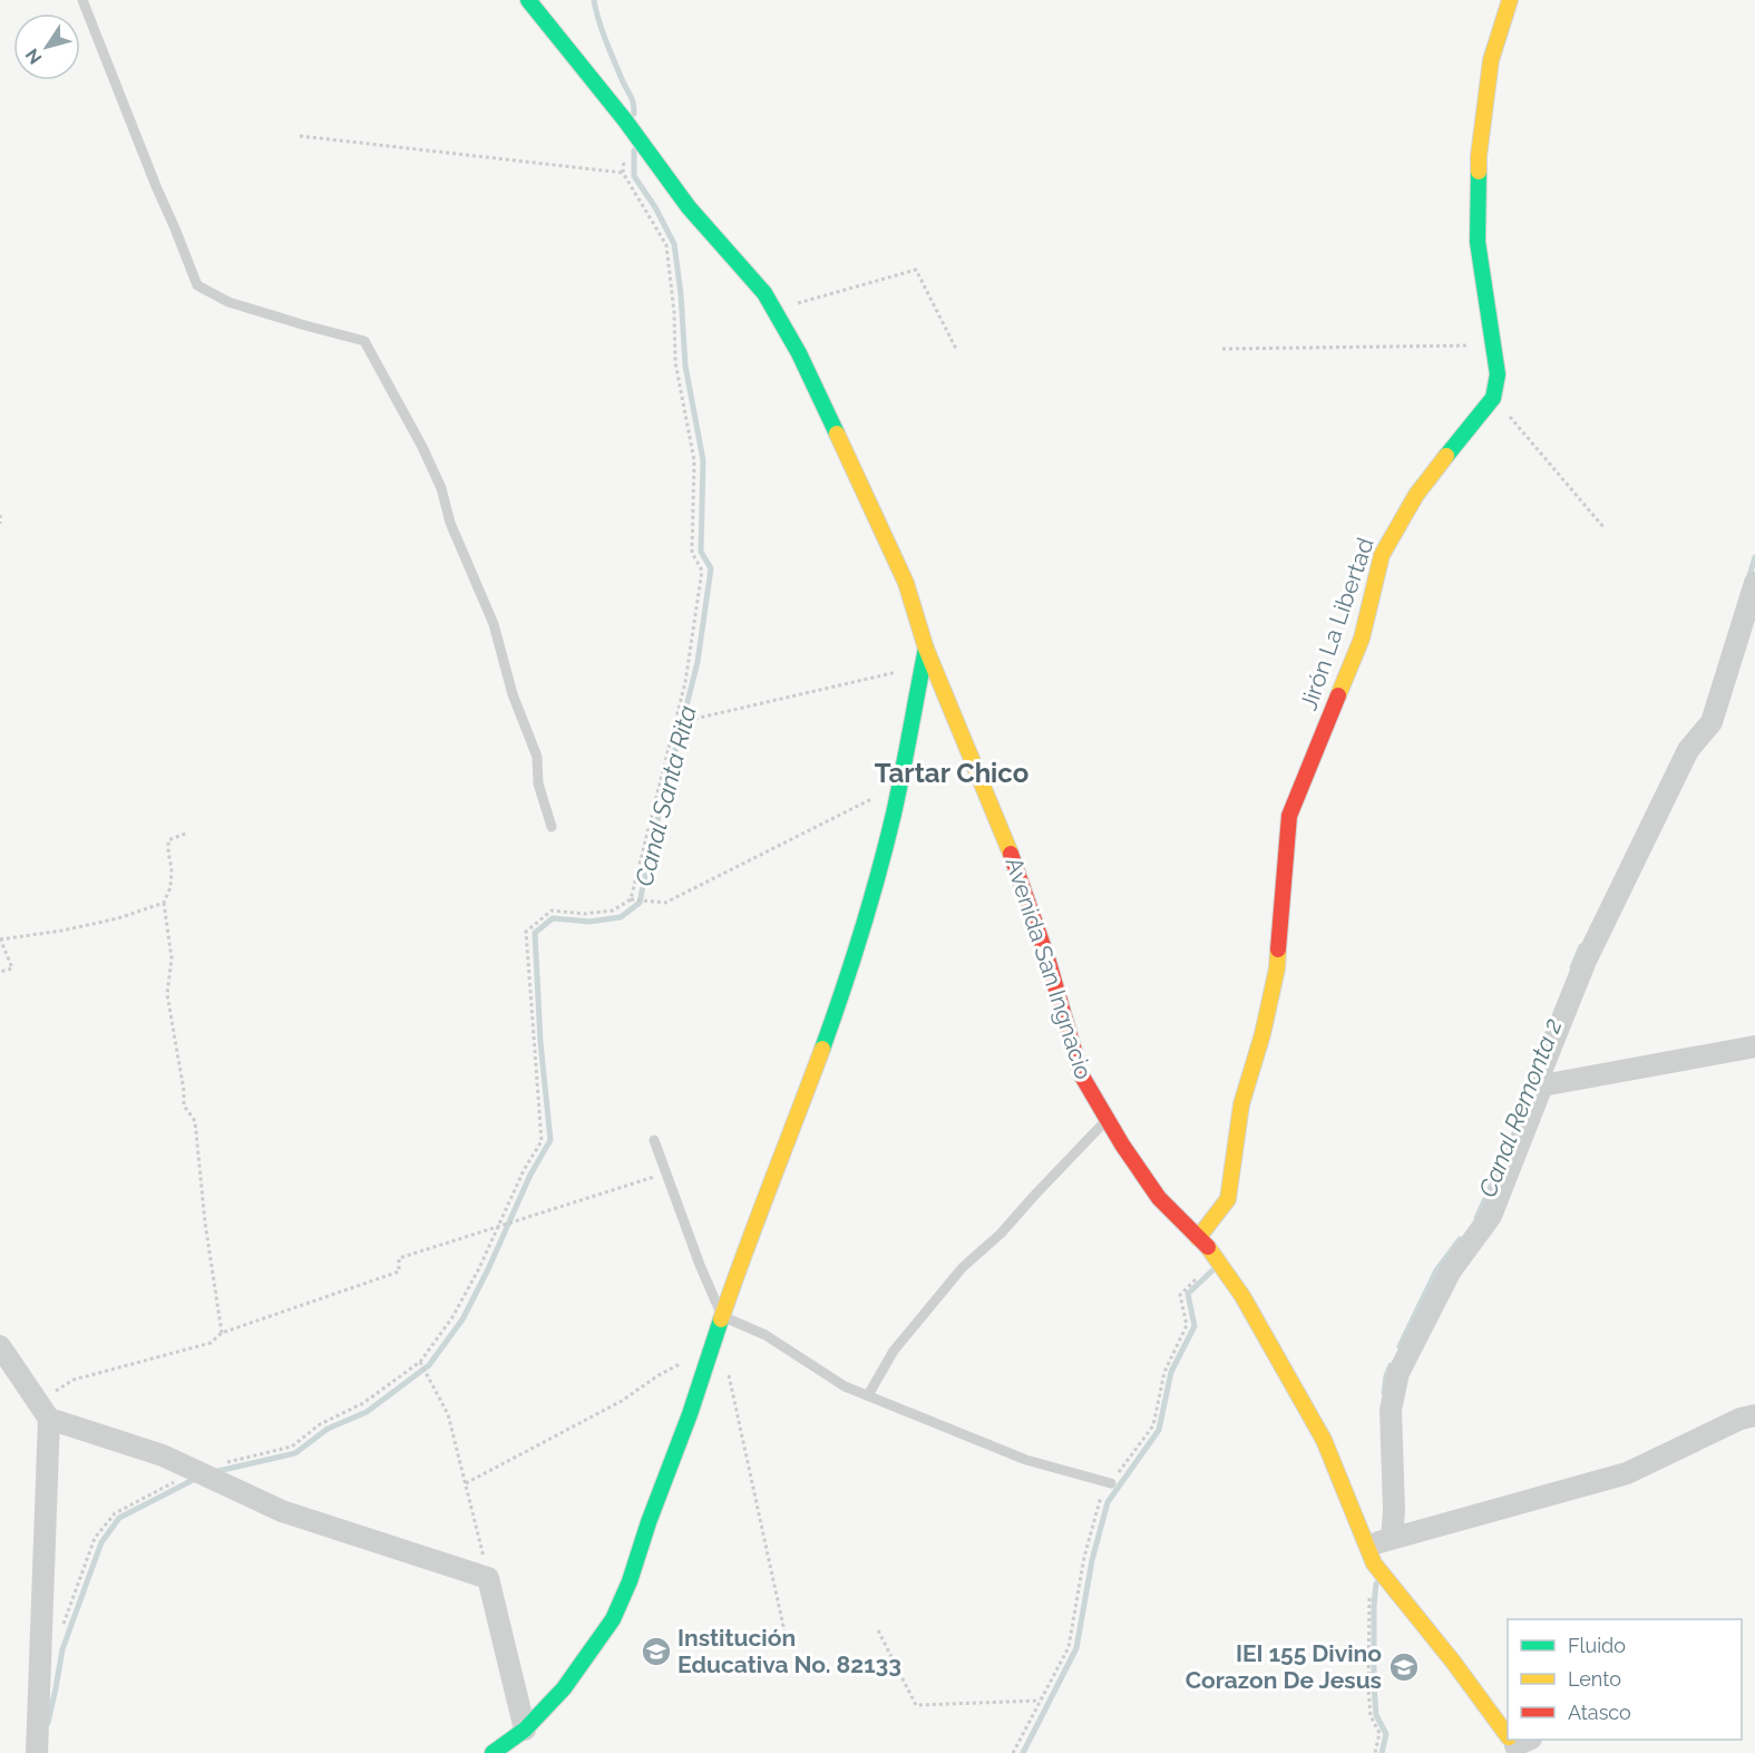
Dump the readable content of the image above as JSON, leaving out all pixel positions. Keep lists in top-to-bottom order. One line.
{"streets":{"street":["Jirón La Libertad","Avenida San Ingnacio"]},"crossings":[["Jirón La Libertad","Avenida San Ingnacio"]],"districts":["Tartar Chico"],"water":["Canal Santa Rita","Canal Remonta 2"],"places":{"school or university":["Institución Educativa No. 82133","IEI 155 Divino Corazon De Jesus"]},"legend":["Fluido","Lento","Atasco"],"north":"bottom left"}
